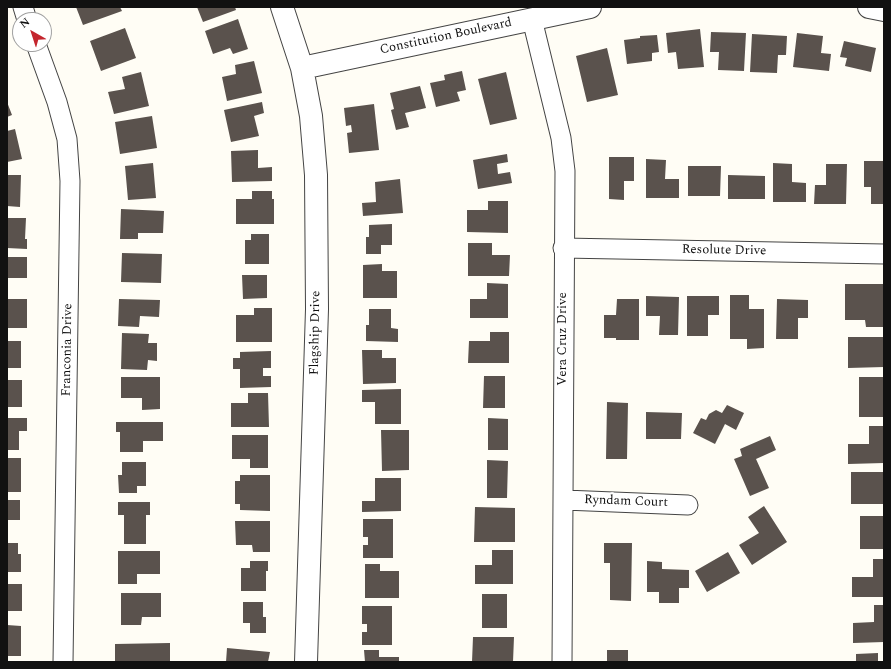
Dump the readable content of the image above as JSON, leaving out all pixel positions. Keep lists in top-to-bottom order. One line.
{"streets":{"street":["Constitution Boulevard","Resolute Drive","Flagship Drive","Vera Cruz Drive","Franconia Drive","Ryndam Court"]},"crossings":[["Constitution Boulevard","Flagship Drive"],["Constitution Boulevard","Vera Cruz Drive"],["Resolute Drive","Vera Cruz Drive"],["Vera Cruz Drive","Ryndam Court"]],"north":"top left"}
